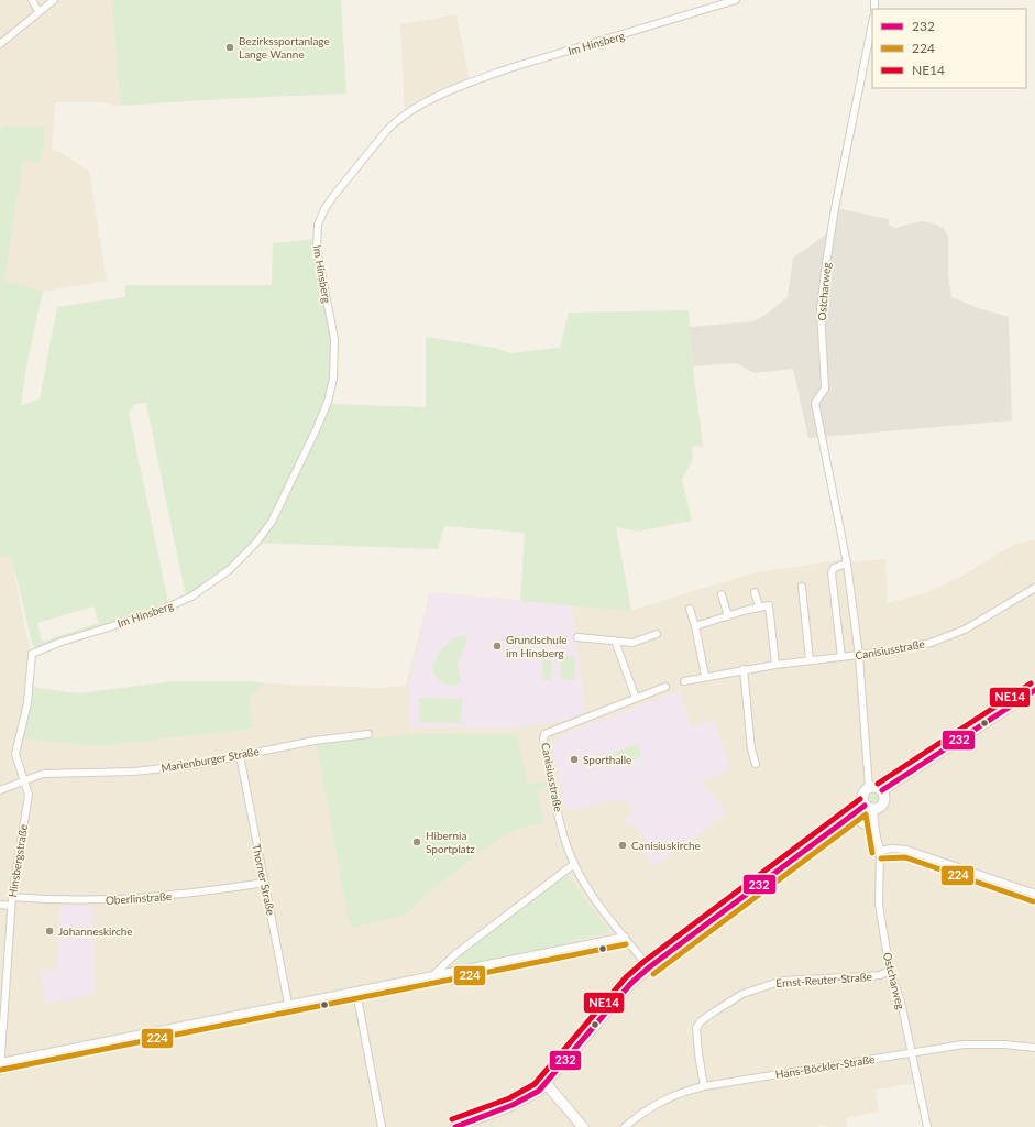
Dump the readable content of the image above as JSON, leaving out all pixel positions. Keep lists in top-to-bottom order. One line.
{"streets":{"street":["Im Hinsberg","Ostcharweg","Canisiusstraße","Marienburger Straße","Hinsbergstraße","Thorner Straße","Oberlinstraße","Ernst-Reuter-Straße","Hans-Böckler-Straße"]},"crossings":[["Im Hinsberg","Hinsbergstraße"],["Ostcharweg","Canisiusstraße"],["Ostcharweg","Ernst-Reuter-Straße"],["Ostcharweg","Hans-Böckler-Straße"],["Marienburger Straße","Hinsbergstraße"],["Marienburger Straße","Thorner Straße"],["Hinsbergstraße","Oberlinstraße"],["Thorner Straße","Oberlinstraße"],["Ernst-Reuter-Straße","Hans-Böckler-Straße"]],"places":["Bezirkssportanlage Lange Wanne","Grundschule im Hinsberg","Sporthalle","Hibernia Sportplatz","Canisiuskirche","Johanneskirche"],"lines":["transit line NE14","transit line 232","transit line 224"],"legend":["232","224","NE14"]}
